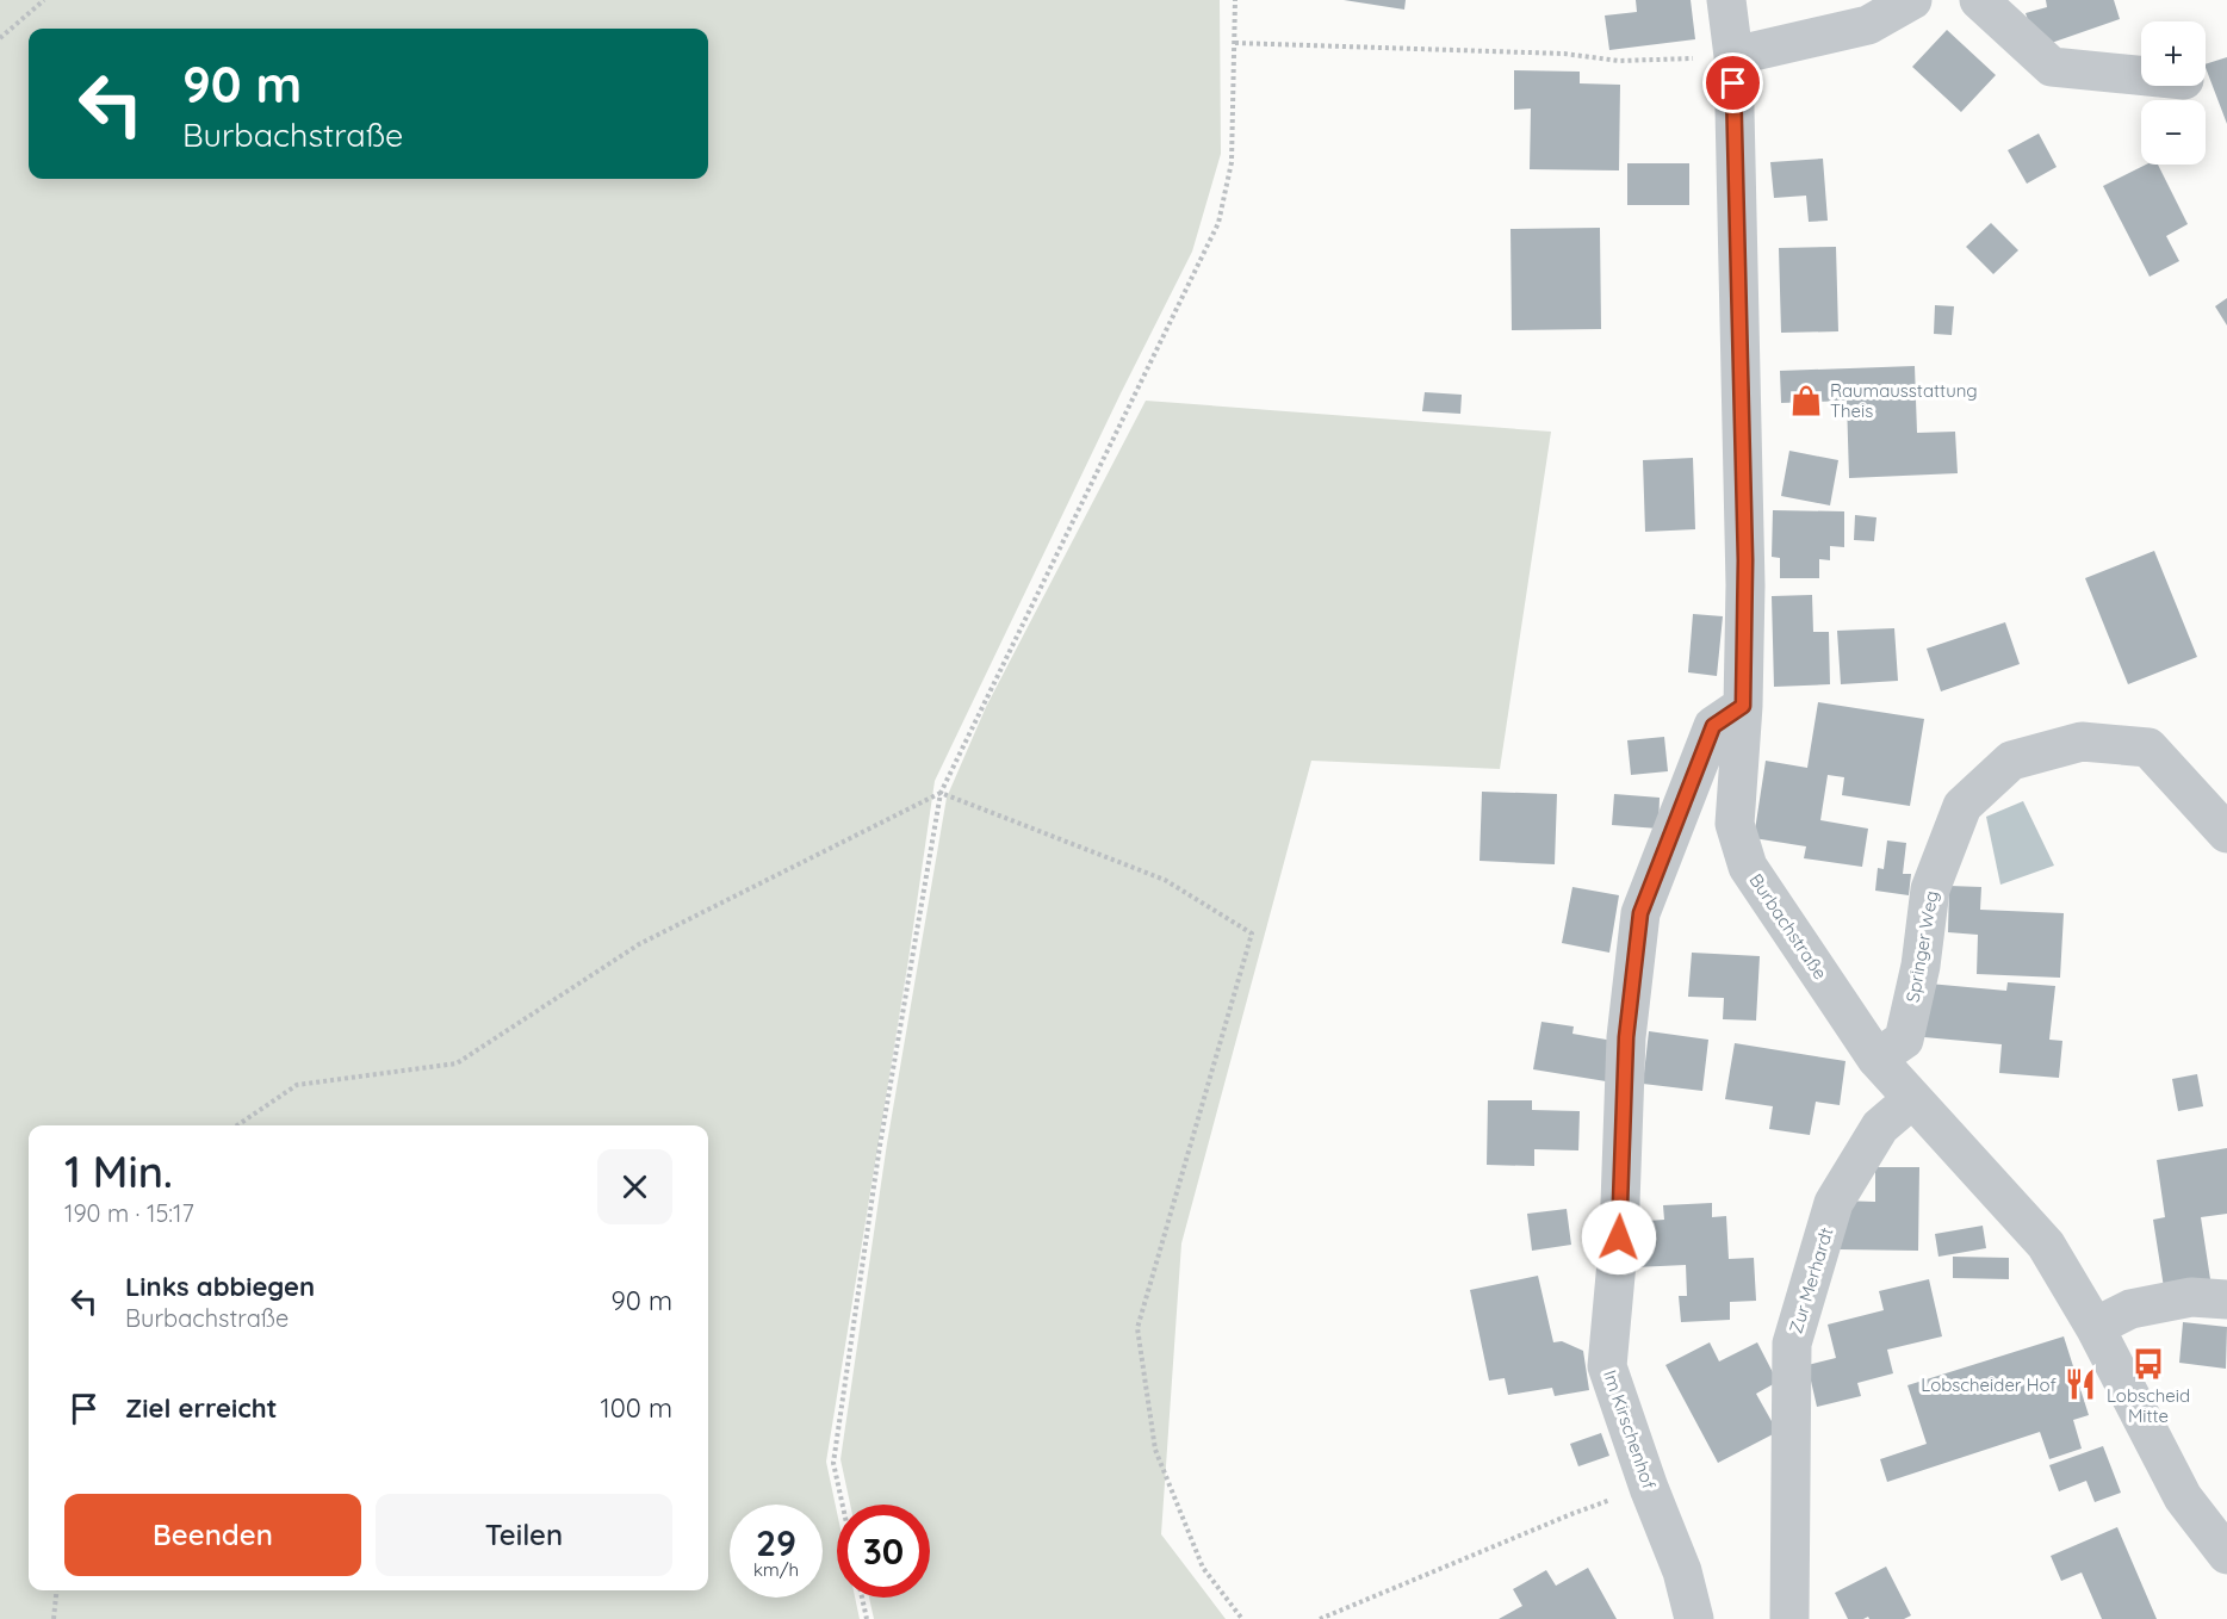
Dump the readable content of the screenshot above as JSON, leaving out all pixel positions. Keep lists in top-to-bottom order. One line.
{"streets":{"street":["Burbachstraße","Springer Weg","Zur Merhardt","Im Kirschenhof"]},"crossings":[["Burbachstraße","Springer Weg"],["Burbachstraße","Zur Merhardt"],["Burbachstraße","Im Kirschenhof"]],"places":{"shop":["Raumausstattung Theis"],"bus stop":["Lobscheid Mitte"],"restaurant":["Lobscheider Hof"]},"page":{"map_buttons":["+","−"],"turn":["90 m","Burbachstraße"],"heading":["1 Min.","190 m · 15:17"],"list":[{"name":"Links abbiegen","note":"Burbachstraße","value":"90 m"},{"name":"Ziel erreicht","value":"100 m"}],"buttons":["Beenden","Teilen"],"speed":"29 km/h","limit":"30"}}
